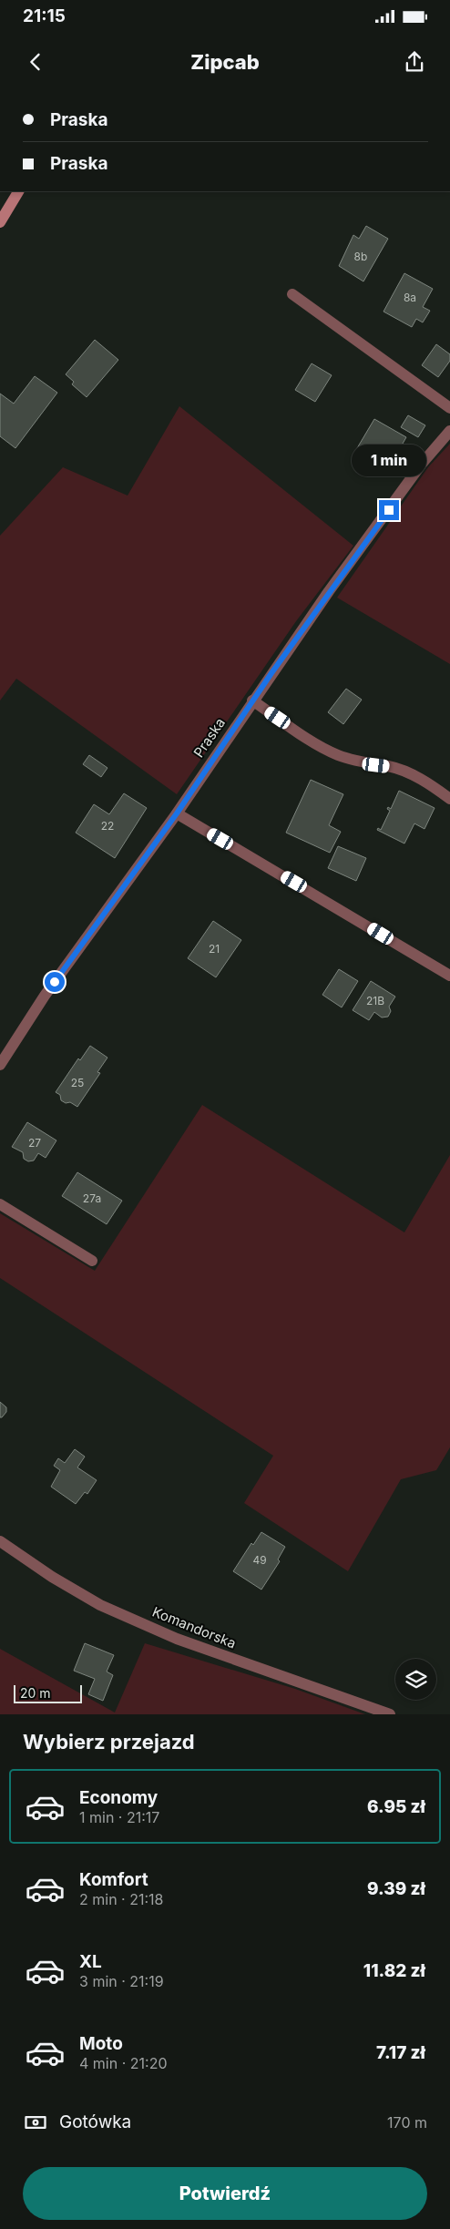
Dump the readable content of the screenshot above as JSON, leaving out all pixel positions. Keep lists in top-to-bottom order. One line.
{"streets":{"street":["Praska","Komandorska"]},"house_numbers":["8b","8a","22","21","21B","25","27","27a","49"],"scale_bar":"20 m","page":{"status":"21:15","header":"Zipcab","banner":["Praska","Praska"],"bubble":"1 min","scale":"20 m","heading":"Wybierz przejazd","list":[{"name":"Economy","note":"1 min · 21:17","value":"6.95 zł"},{"name":"Komfort","note":"2 min · 21:18","value":"9.39 zł"},{"name":"XL","note":"3 min · 21:19","value":"11.82 zł"},{"name":"Moto","note":"4 min · 21:20","value":"7.17 zł"}],"pay":["Gotówka","170 m"],"buttons":"Potwierdź"}}
